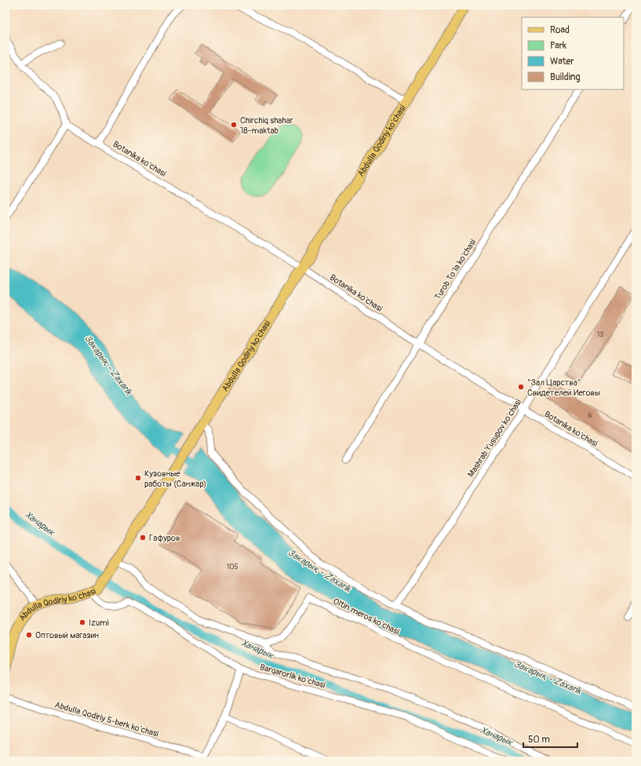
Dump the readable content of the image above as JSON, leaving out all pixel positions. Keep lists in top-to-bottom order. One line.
{"streets":{"main road":["Abdulla Qodiriy ko‘chasi"],"street":["Botanika ko‘chasi","Turob To‘la ko‘chasi","Mashrab Yusupov ko‘chasi","Oltin meros ko‘chasi","Barqarorlik ko‘chasi","Abdulla Qodiriy 5-berk ko‘chasi"]},"crossings":[["Abdulla Qodiriy ko‘chasi","Botanika ko‘chasi"],["Abdulla Qodiriy ko‘chasi","Barqarorlik ko‘chasi"],["Botanika ko‘chasi","Turob To‘la ko‘chasi"],["Botanika ko‘chasi","Mashrab Yusupov ko‘chasi"]],"water":["Закарық - Zaxarik","Ханарык"],"places":["Chirchiq shahar 18-maktab","\"Зал Царства\" Свидетелей Иеговы","Кузовные работы (Санжар)","Гафуров","Izumi","Оптовый магазин"],"house_numbers":["13","6","105"],"legend":["Road","Park","Water","Building"],"scale_bar":"50 m"}
